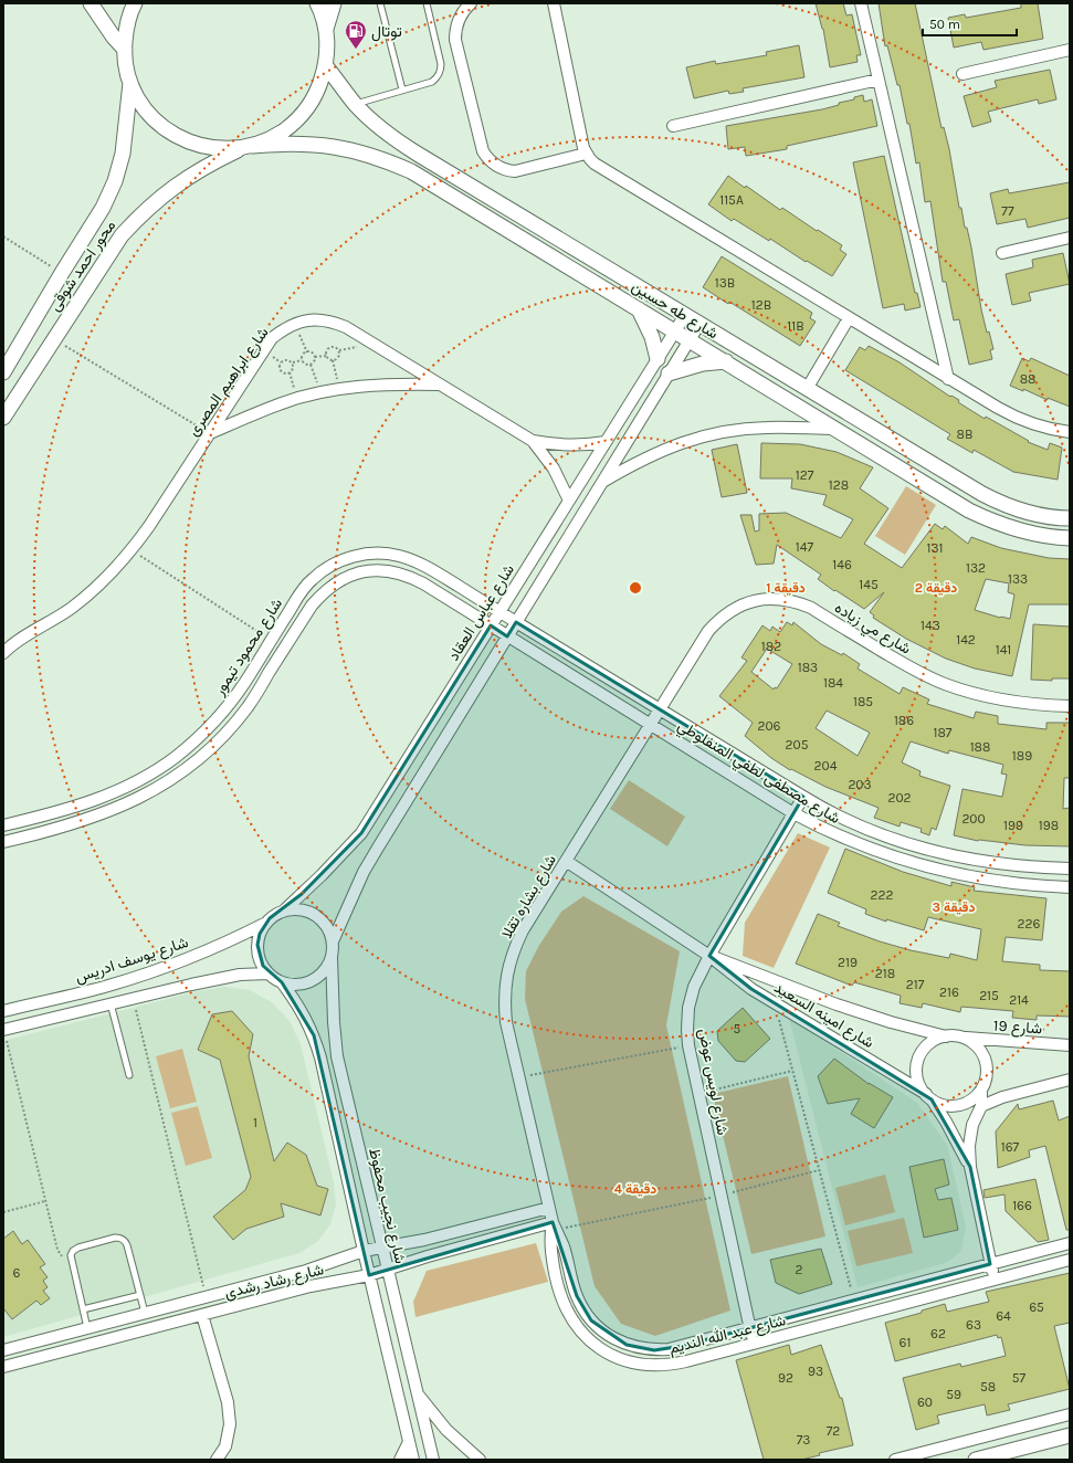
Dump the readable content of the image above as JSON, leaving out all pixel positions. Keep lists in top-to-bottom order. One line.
{"streets":{"street":["محور احمد شوقى","شارع طه حسين","شارع ابراهيم المصرى","شارع عباس العقاد","شارع مي زياده","شارع محمود تيمور","شارع مصطفى لطفي المنفلوطي","شارع بشاره تقلا","شارع يوسف ادريس","شارع امينه السعيد","شارع 19","شارع لويس عوض","شارع نجيب محفوظ","شارع رشاد رشدى","شارع عبد الله النديم"]},"crossings":[["محور احمد شوقى","شارع طه حسين"],["شارع طه حسين","شارع عباس العقاد"],["شارع ابراهيم المصرى","شارع عباس العقاد"],["شارع عباس العقاد","شارع محمود تيمور"],["شارع عباس العقاد","شارع يوسف ادريس"],["شارع عباس العقاد","شارع نجيب محفوظ"],["شارع مي زياده","شارع مصطفى لطفي المنفلوطي"],["شارع مي زياده","شارع بشاره تقلا"],["شارع محمود تيمور","شارع مصطفى لطفي المنفلوطي"],["شارع مصطفى لطفي المنفلوطي","شارع بشاره تقلا"],["شارع مصطفى لطفي المنفلوطي","شارع لويس عوض"],["شارع بشاره تقلا","شارع امينه السعيد"],["شارع بشاره تقلا","شارع رشاد رشدى"],["شارع بشاره تقلا","شارع عبد الله النديم"],["شارع يوسف ادريس","شارع نجيب محفوظ"],["شارع امينه السعيد","شارع 19"],["شارع امينه السعيد","شارع لويس عوض"],["شارع لويس عوض","شارع عبد الله النديم"],["شارع نجيب محفوظ","شارع رشاد رشدى"],["شارع رشاد رشدى","شارع عبد الله النديم"]],"places":{"fuel station":["توتال"]},"house_numbers":["115A","77","13B","12B","11B","88","8B","127","128","147","131","146","132","133","145","143","142","182","141","183","184","185","186","206","187","205","188","189","204","203","202","200","199","198","222","226","219","218","217","216","215","214","5","1","167","166","2","6","65","64","63","62","61","93","92","57","58","59","60","72","73"],"scale_bar":"50 m","rings":["1 دقيقة","2 دقيقة","3 دقيقة","4 دقيقة"]}
